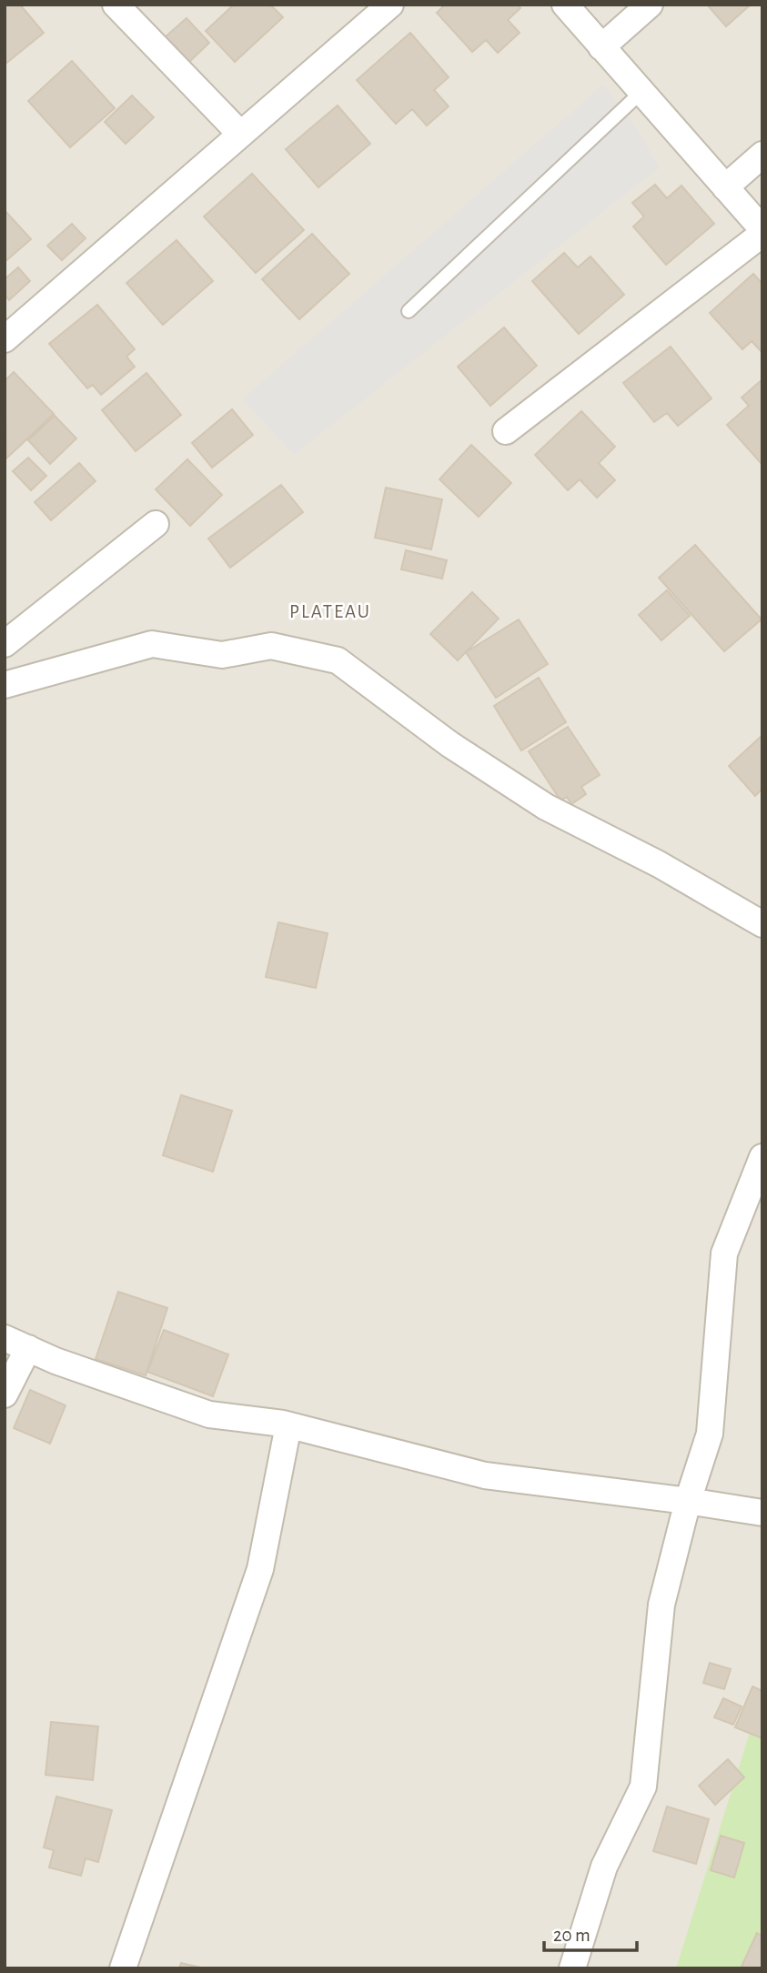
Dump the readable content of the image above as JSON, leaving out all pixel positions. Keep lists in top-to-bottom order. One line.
{"districts":["PLATEAU"],"scale_bar":"20 m"}
